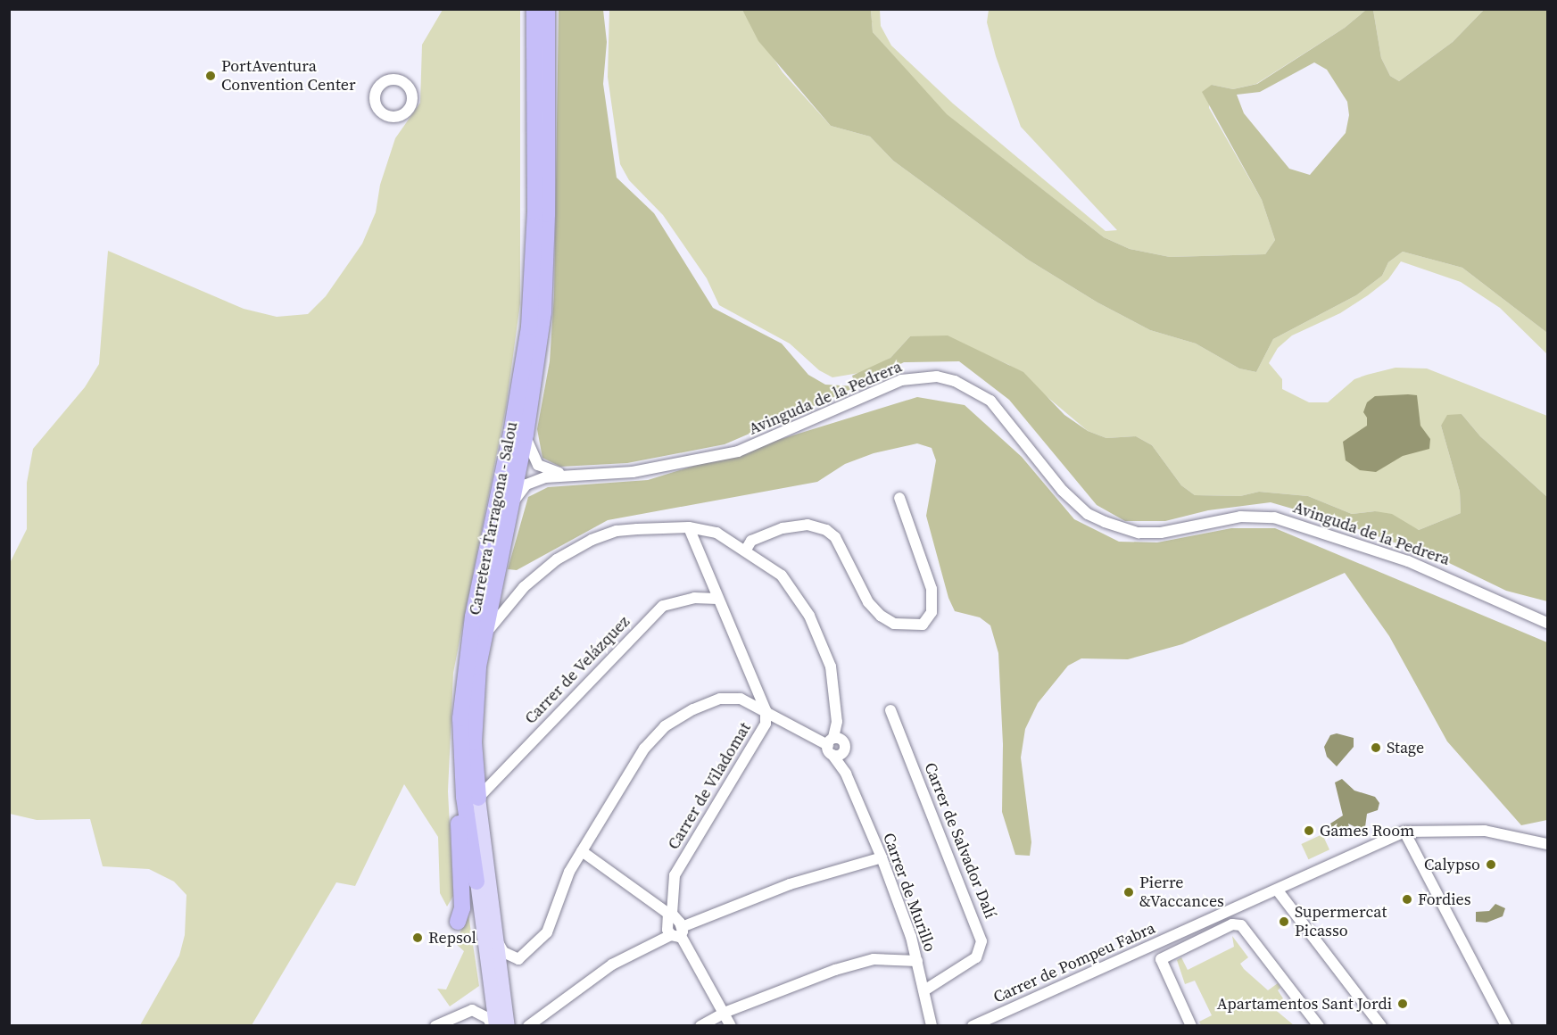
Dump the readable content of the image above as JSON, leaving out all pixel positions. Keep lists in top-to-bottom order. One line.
{"streets":{"highway":["Carretera Tarragona - Salou"],"street":["Avinguda de la Pedrera","Carrer de Velázquez","Carrer de Viladomat","Carrer de Salvador Dalí","Carrer de Murillo","Carrer de Pompeu Fabra"]},"crossings":[["Avinguda de la Pedrera","Carretera Tarragona - Salou"],["Carretera Tarragona - Salou","Carrer de Velázquez"],["Carretera Tarragona - Salou","Carrer de Murillo"],["Carrer de Velázquez","Carrer de Viladomat"],["Carrer de Viladomat","Carrer de Murillo"],["Carrer de Salvador Dalí","Carrer de Murillo"]],"places":["PortAventura Convention Center","Stage","Games Room","Calypso","Pierre &Vaccances","Fordies","Supermercat Picasso","Repsol","Apartamentos Sant Jordi"]}
